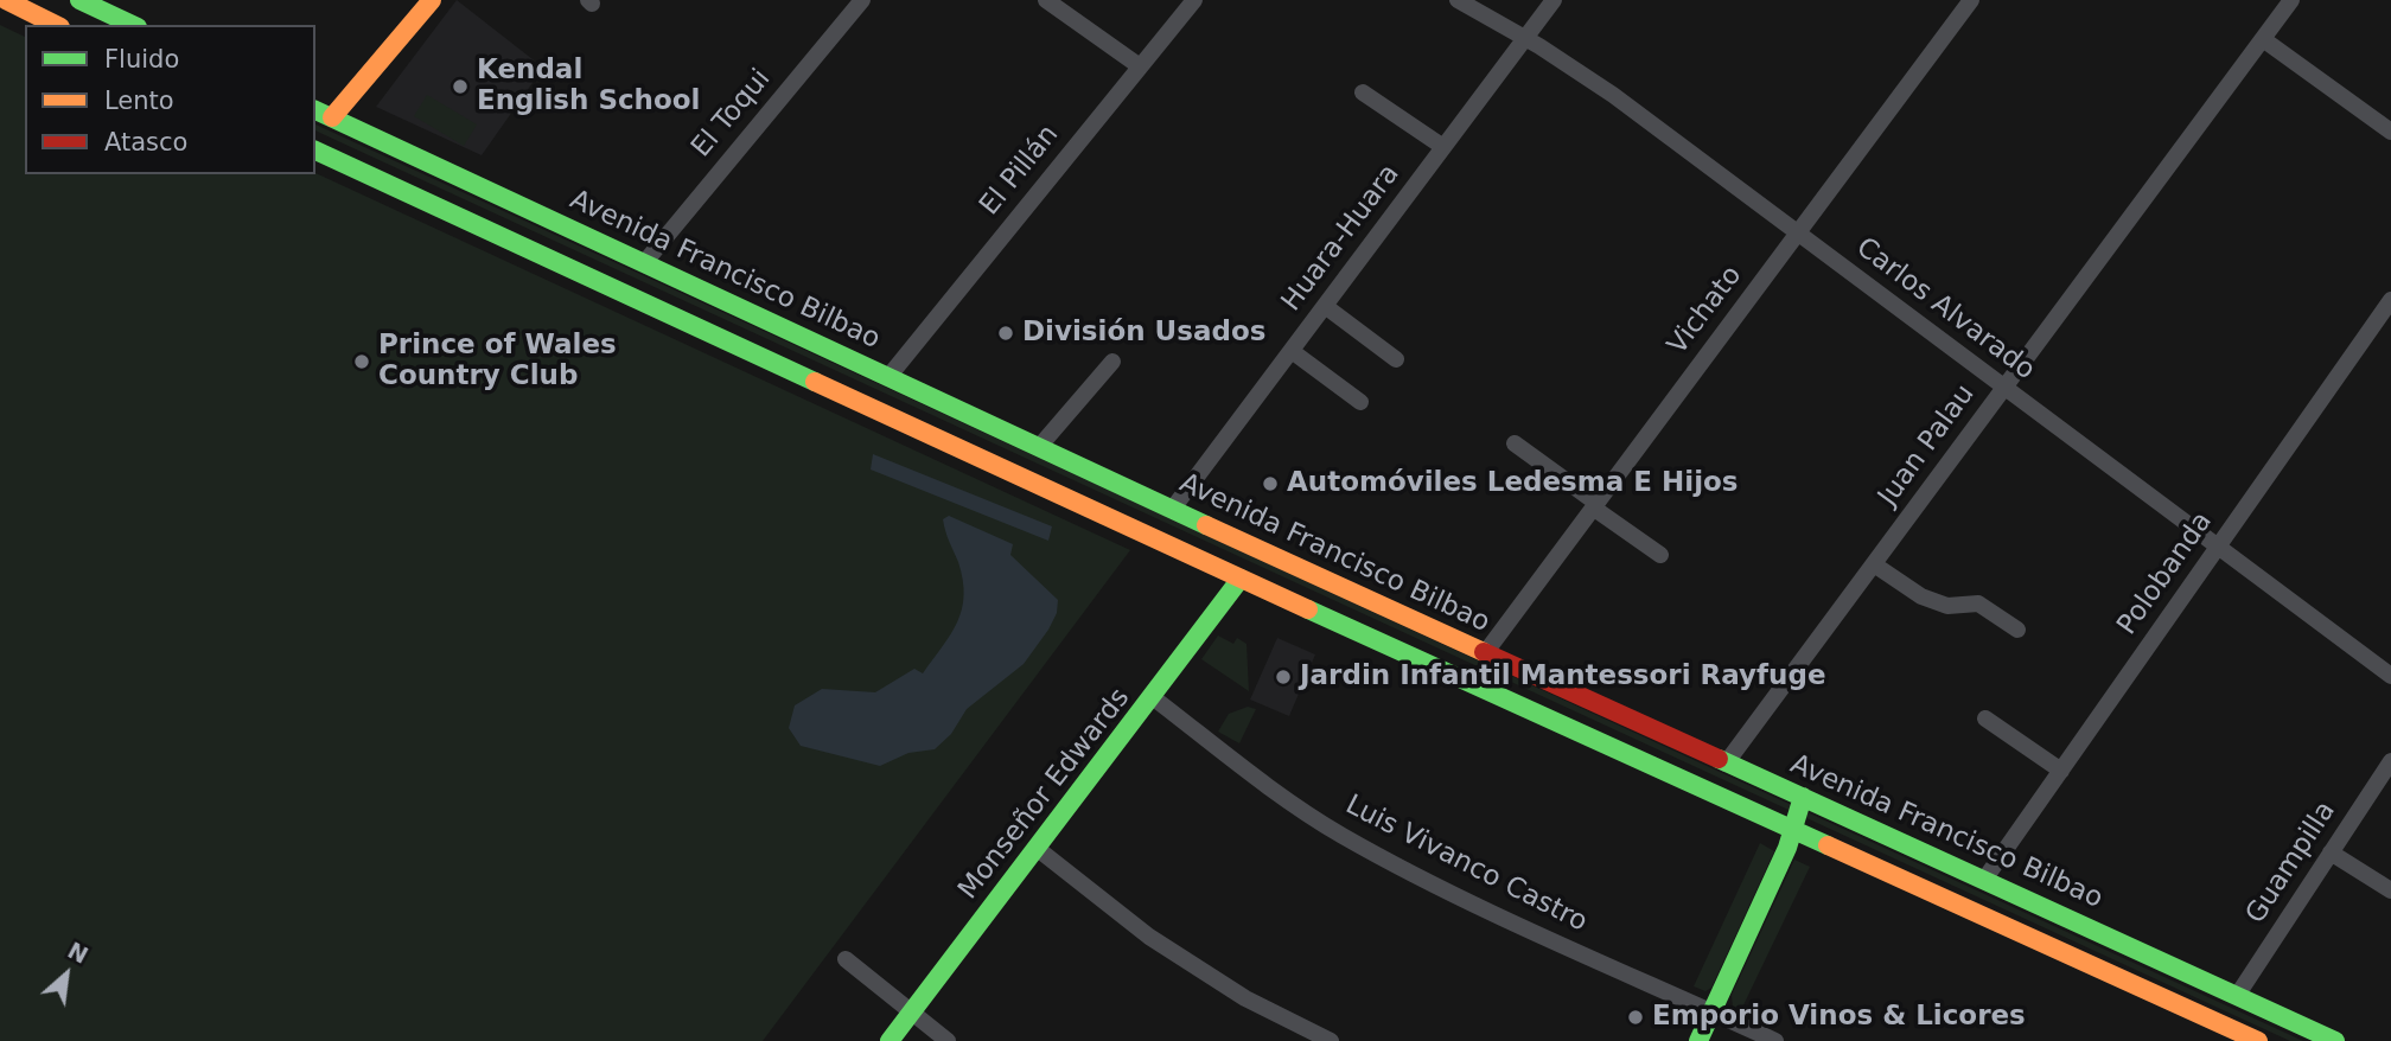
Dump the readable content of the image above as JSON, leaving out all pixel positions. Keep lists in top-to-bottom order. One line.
{"streets":{"main road":["Avenida Francisco Bilbao","Monseñor Edwards"],"street":["El Toqui","El Pillán","Huara-Huara","Carlos Alvarado","Vichato","Juan Palau","Polobanda","Guampilla","Luis Vivanco Castro"]},"crossings":[["El Toqui","Avenida Francisco Bilbao"],["El Pillán","Avenida Francisco Bilbao"],["Huara-Huara","Avenida Francisco Bilbao"],["Huara-Huara","Carlos Alvarado"],["Avenida Francisco Bilbao","Vichato"],["Avenida Francisco Bilbao","Juan Palau"],["Avenida Francisco Bilbao","Polobanda"],["Avenida Francisco Bilbao","Guampilla"],["Carlos Alvarado","Vichato"],["Carlos Alvarado","Juan Palau"],["Carlos Alvarado","Polobanda"],["Monseñor Edwards","Luis Vivanco Castro"]],"places":["Kendal English School","División Usados","Prince of Wales Country Club","Automóviles Ledesma E Hijos","Jardin Infantil Mantessori Rayfuge","Emporio Vinos & Licores"],"legend":["Fluido","Lento","Atasco"],"north":"top right"}
